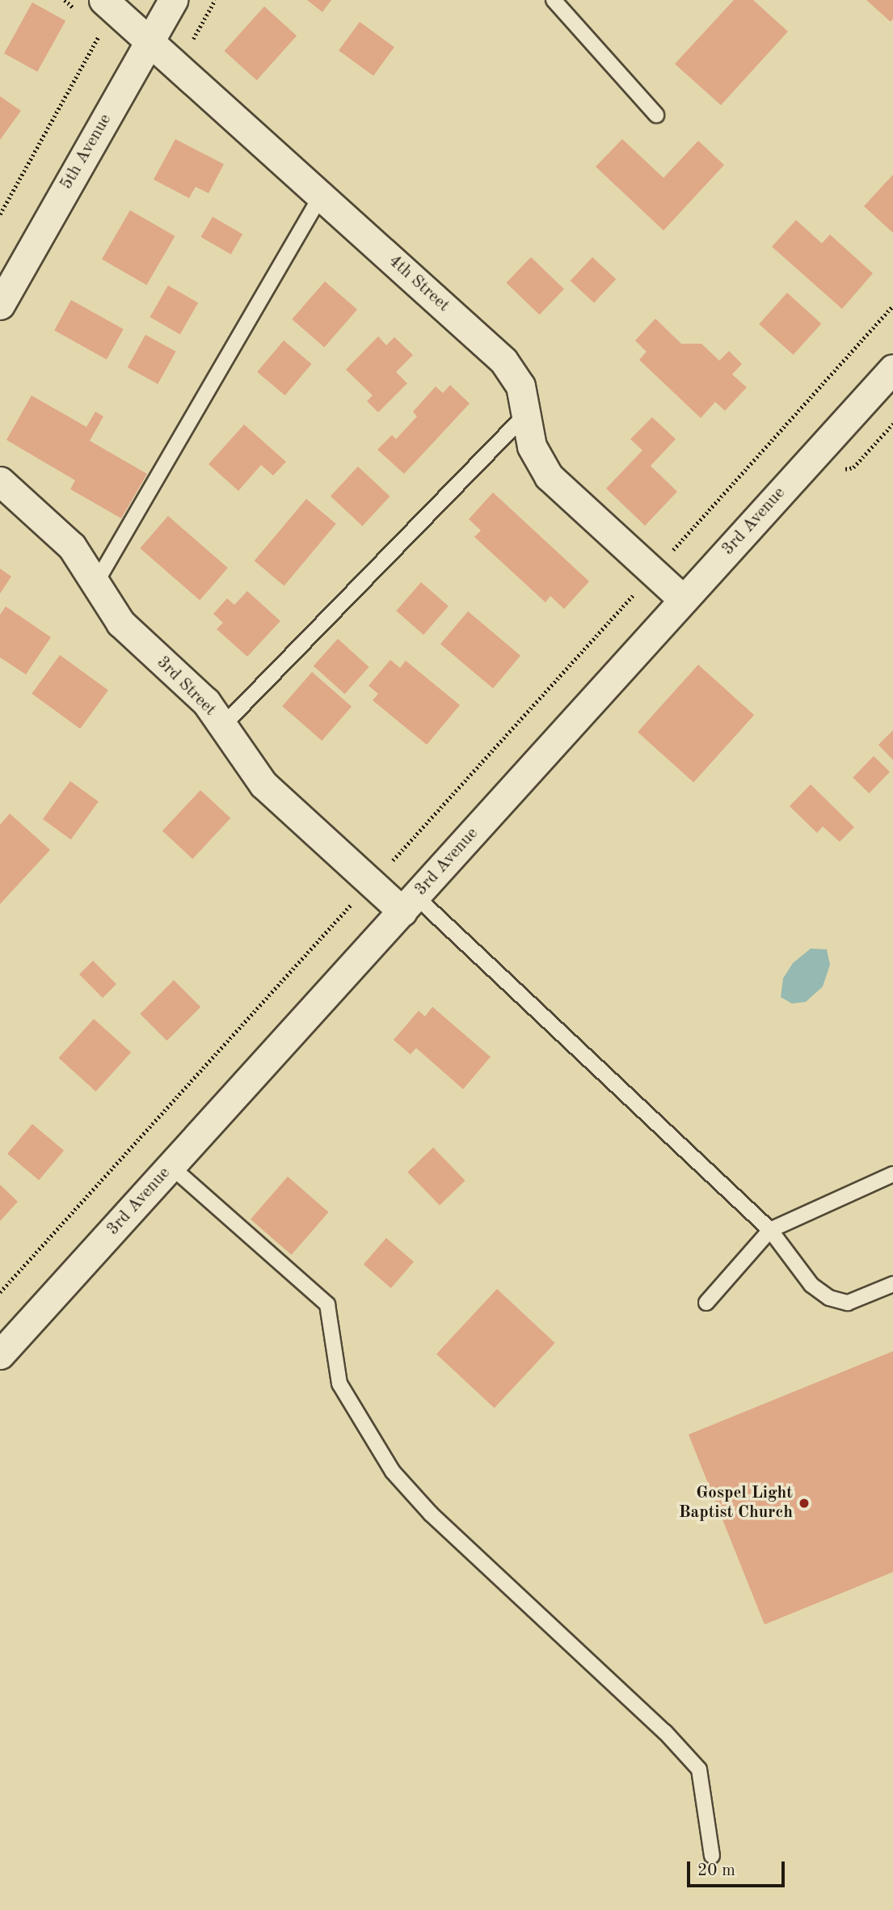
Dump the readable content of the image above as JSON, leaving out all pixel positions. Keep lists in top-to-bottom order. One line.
{"streets":{"street":["5th Avenue","4th Street","3rd Avenue","3rd Street"]},"crossings":[["5th Avenue","4th Street"],["4th Street","3rd Avenue"],["3rd Avenue","3rd Street"]],"places":["Gospel Light Baptist Church"],"scale_bar":"20 m"}
